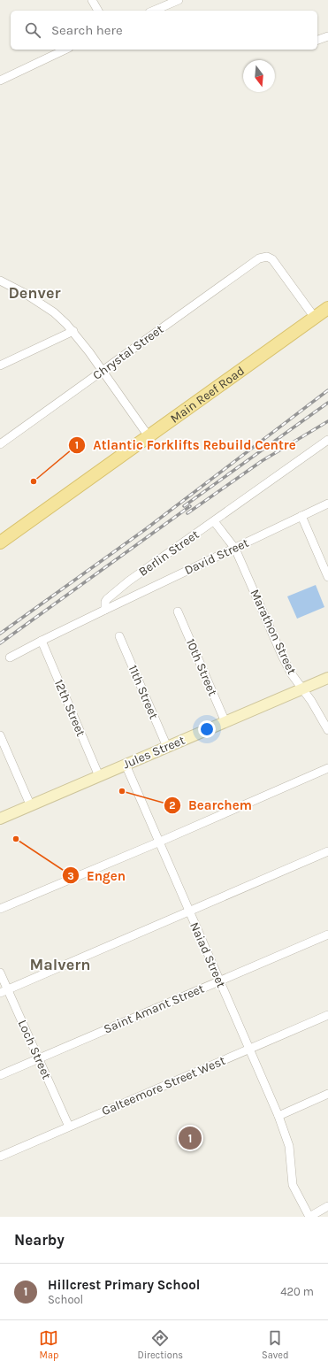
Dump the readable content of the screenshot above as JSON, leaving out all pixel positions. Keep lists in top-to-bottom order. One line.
{"streets":{"main road":["Main Reef Road","Jules Street"],"street":["Chrystal Street","Berlin Street","David Street","Marathon Street","10th Street","11th Street","12th Street","Naiad Street","Saint Amant Street","Loch Street","Galteemore Street West"]},"crossings":[["Chrystal Street","Main Reef Road"],["Berlin Street","David Street"],["Berlin Street","Marathon Street"],["David Street","Marathon Street"],["Marathon Street","Jules Street"],["10th Street","Jules Street"],["11th Street","Jules Street"],["12th Street","Jules Street"],["Jules Street","Naiad Street"],["Naiad Street","Saint Amant Street"],["Naiad Street","Galteemore Street West"],["Saint Amant Street","Loch Street"],["Loch Street","Galteemore Street West"]],"districts":["Denver","Malvern"],"places":["Atlantic Forklifts Rebuild Centre","Bearchem","Engen"],"north":"bottom","page":{"search":"Search here","pins":"1","heading":"Nearby","list":[{"mark":"1","name":"Hillcrest Primary School","note":"School","value":"420 m"}],"nav":["Map","Directions","Saved"]}}
